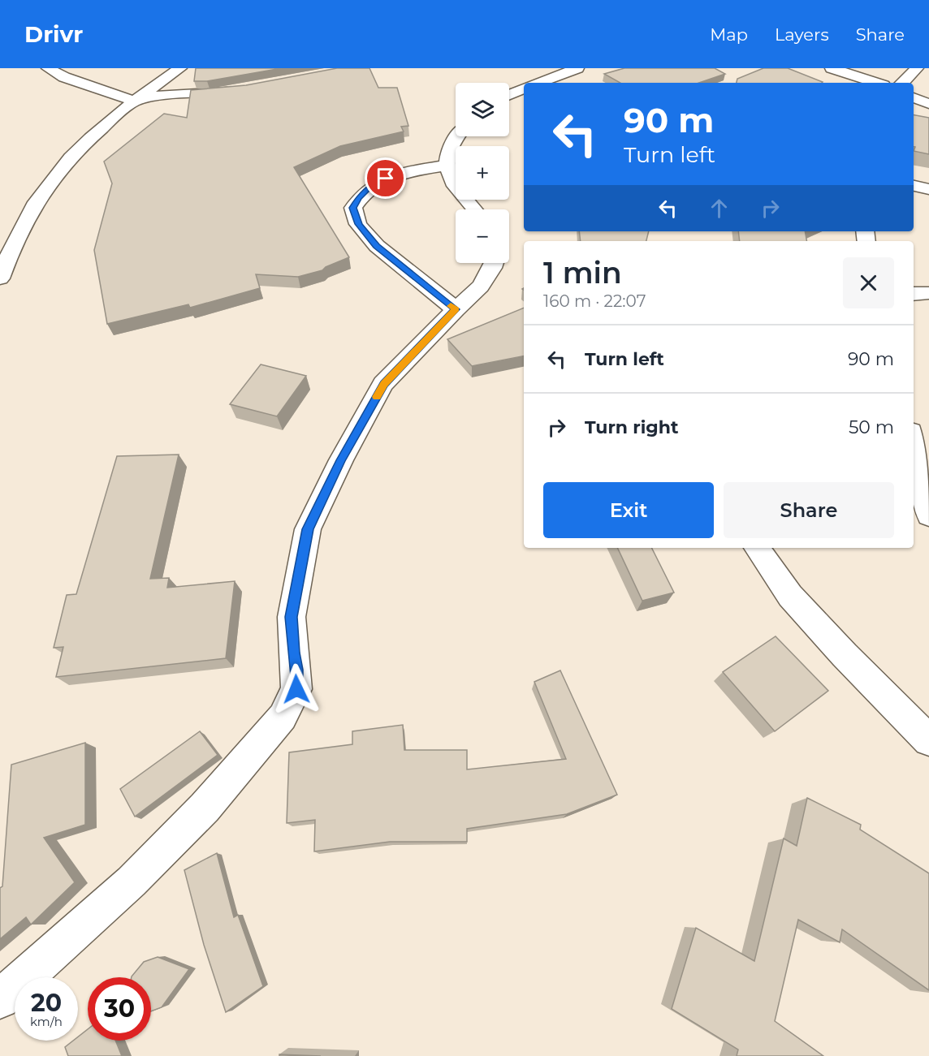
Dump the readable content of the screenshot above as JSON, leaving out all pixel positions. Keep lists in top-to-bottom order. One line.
{"page":{"header":"Drivr","nav":["Map","Layers","Share"],"map_buttons":["+","−"],"turn":["90 m","Turn left"],"heading":["1 min","160 m · 22:07"],"list":[{"name":"Turn left","value":"90 m"},{"name":"Turn right","value":"50 m"}],"buttons":["Exit","Share"],"speed":"20 km/h","limit":"30"}}
